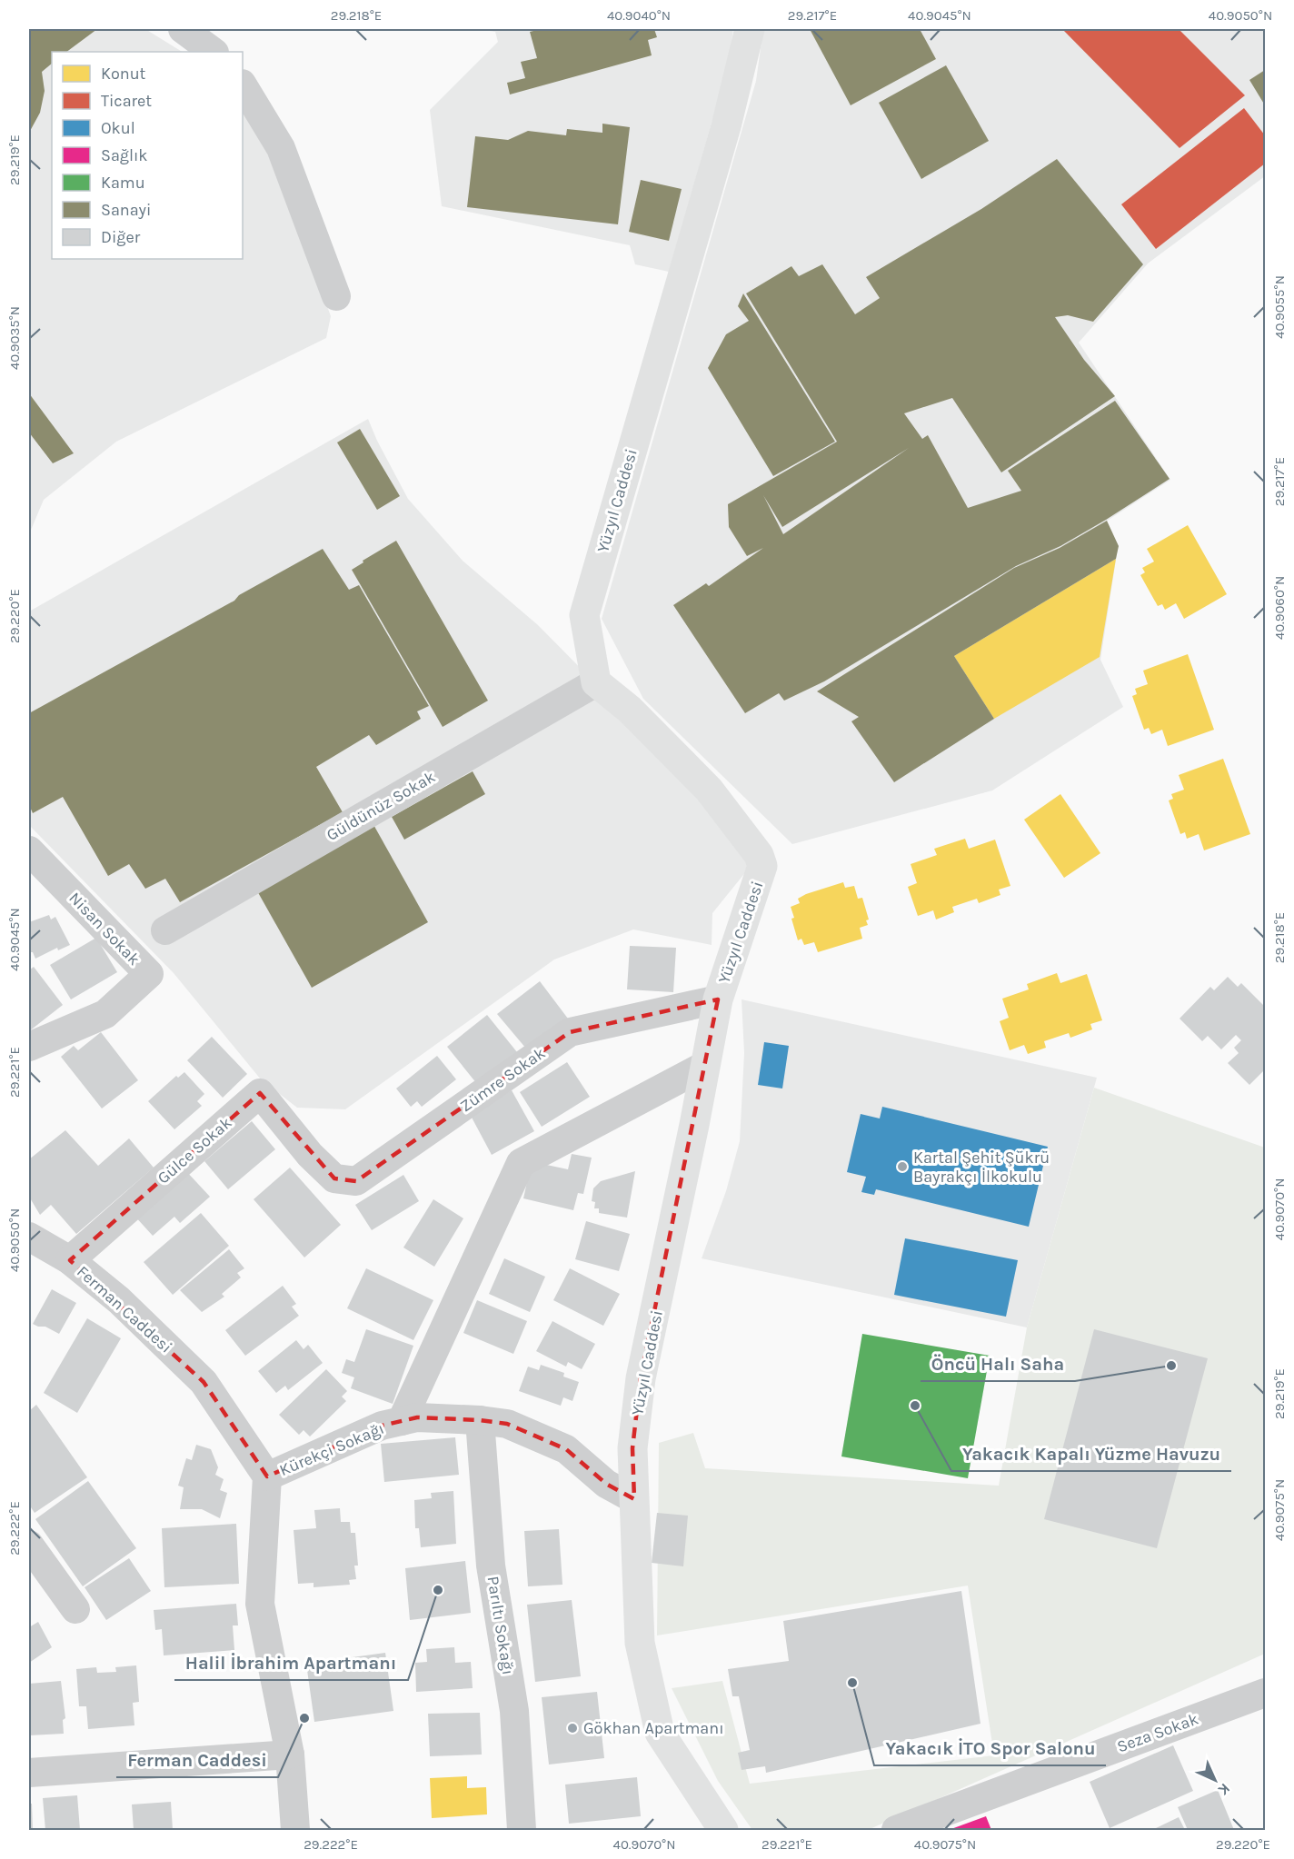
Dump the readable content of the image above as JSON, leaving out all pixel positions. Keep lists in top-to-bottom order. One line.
{"streets":{"street":["Yüzyıl Caddesi","Güldünüz Sokak","Nisan Sokak","Zümre Sokak","Gülce Sokak","Ferman Caddesi","Kürekçi Sokağı","Parıltı Sokağı","Seza Sokak"]},"crossings":[["Yüzyıl Caddesi","Güldünüz Sokak"],["Yüzyıl Caddesi","Zümre Sokak"],["Yüzyıl Caddesi","Kürekçi Sokağı"],["Zümre Sokak","Gülce Sokak"],["Gülce Sokak","Ferman Caddesi"],["Ferman Caddesi","Kürekçi Sokağı"],["Kürekçi Sokağı","Parıltı Sokağı"]],"places":["Kartal Şehit Şükrü Bayrakçı İlkokulu","Öncü Halı Saha","Yakacık Kapalı Yüzme Havuzu","Halil İbrahim Apartmanı","Yakacık İTO Spor Salonu","Ferman Caddesi","Gökhan Apartmanı"],"legend":["Konut","Ticaret","Okul","Sağlık","Kamu","Sanayi","Diğer"],"north":"bottom right","coordinates":["29.218°E","40.9040°N","29.217°E","40.9045°N","40.9050°N","29.219°E","40.9055°N","40.9035°N","40.9060°N","29.220°E","29.221°E","40.9070°N","40.9075°N","29.222°E"]}
